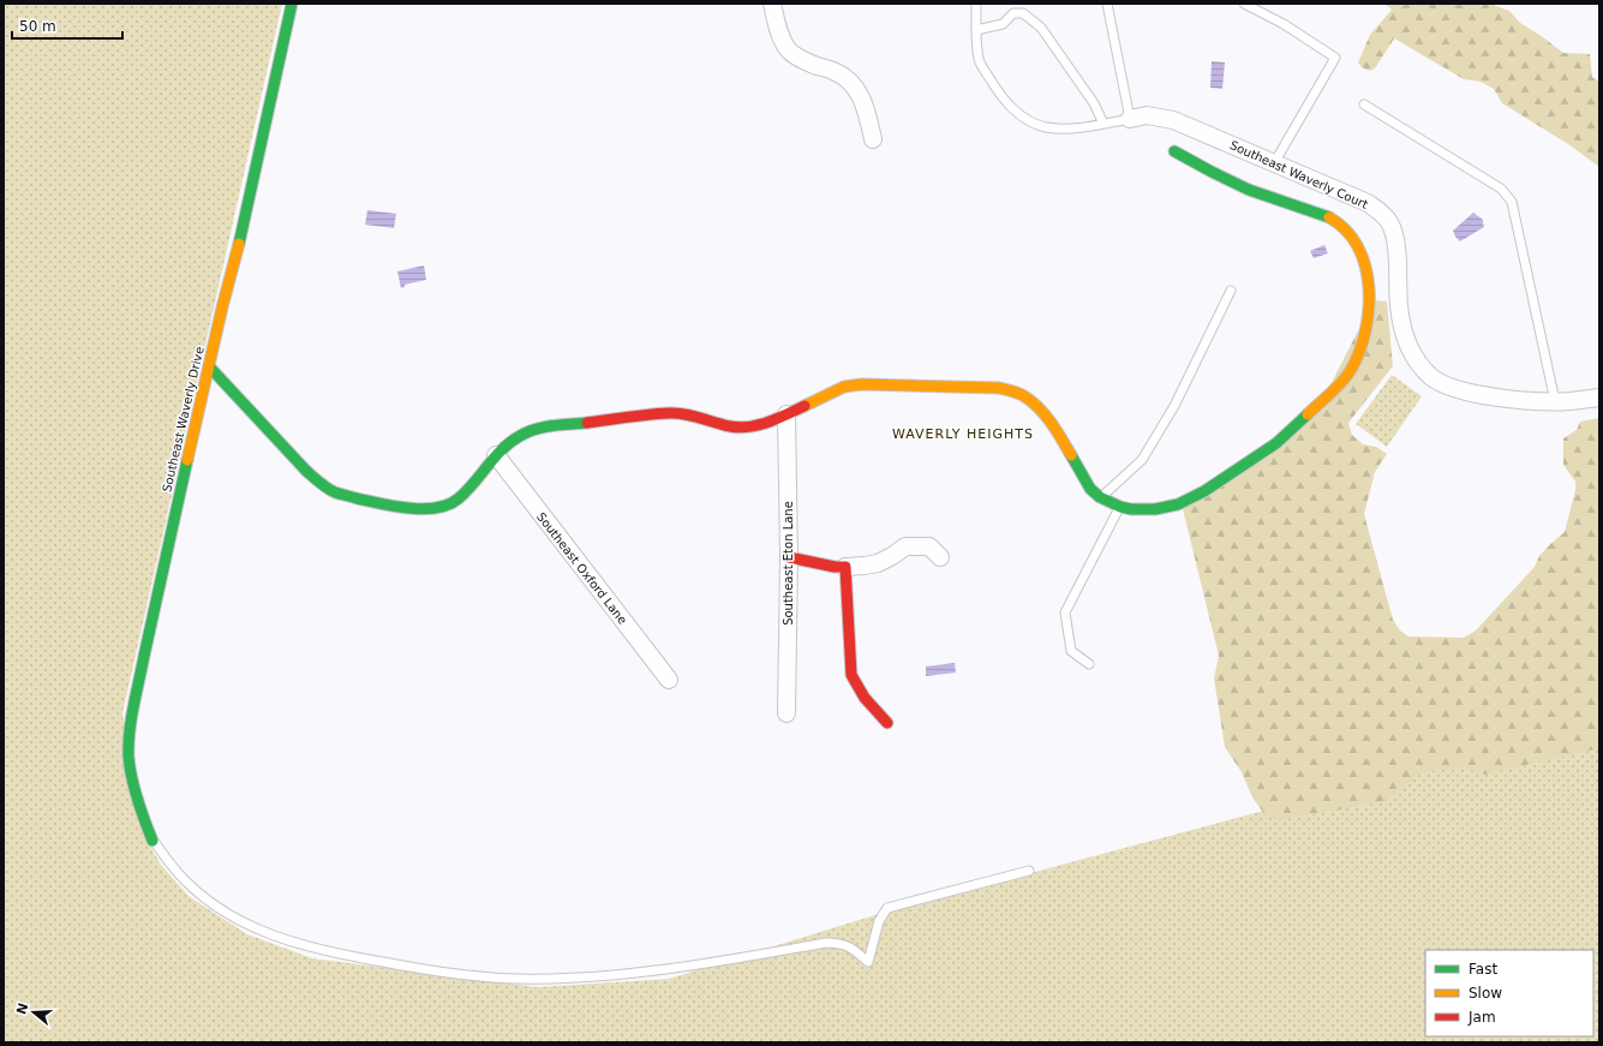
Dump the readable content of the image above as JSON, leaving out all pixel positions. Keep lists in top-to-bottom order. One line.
{"streets":{"street":["Southeast Waverly Court","Southeast Waverly Drive","Southeast Eton Lane","Southeast Oxford Lane"]},"districts":["WAVERLY HEIGHTS"],"legend":["Fast","Slow","Jam"],"scale_bar":"50 m","north":"left"}
